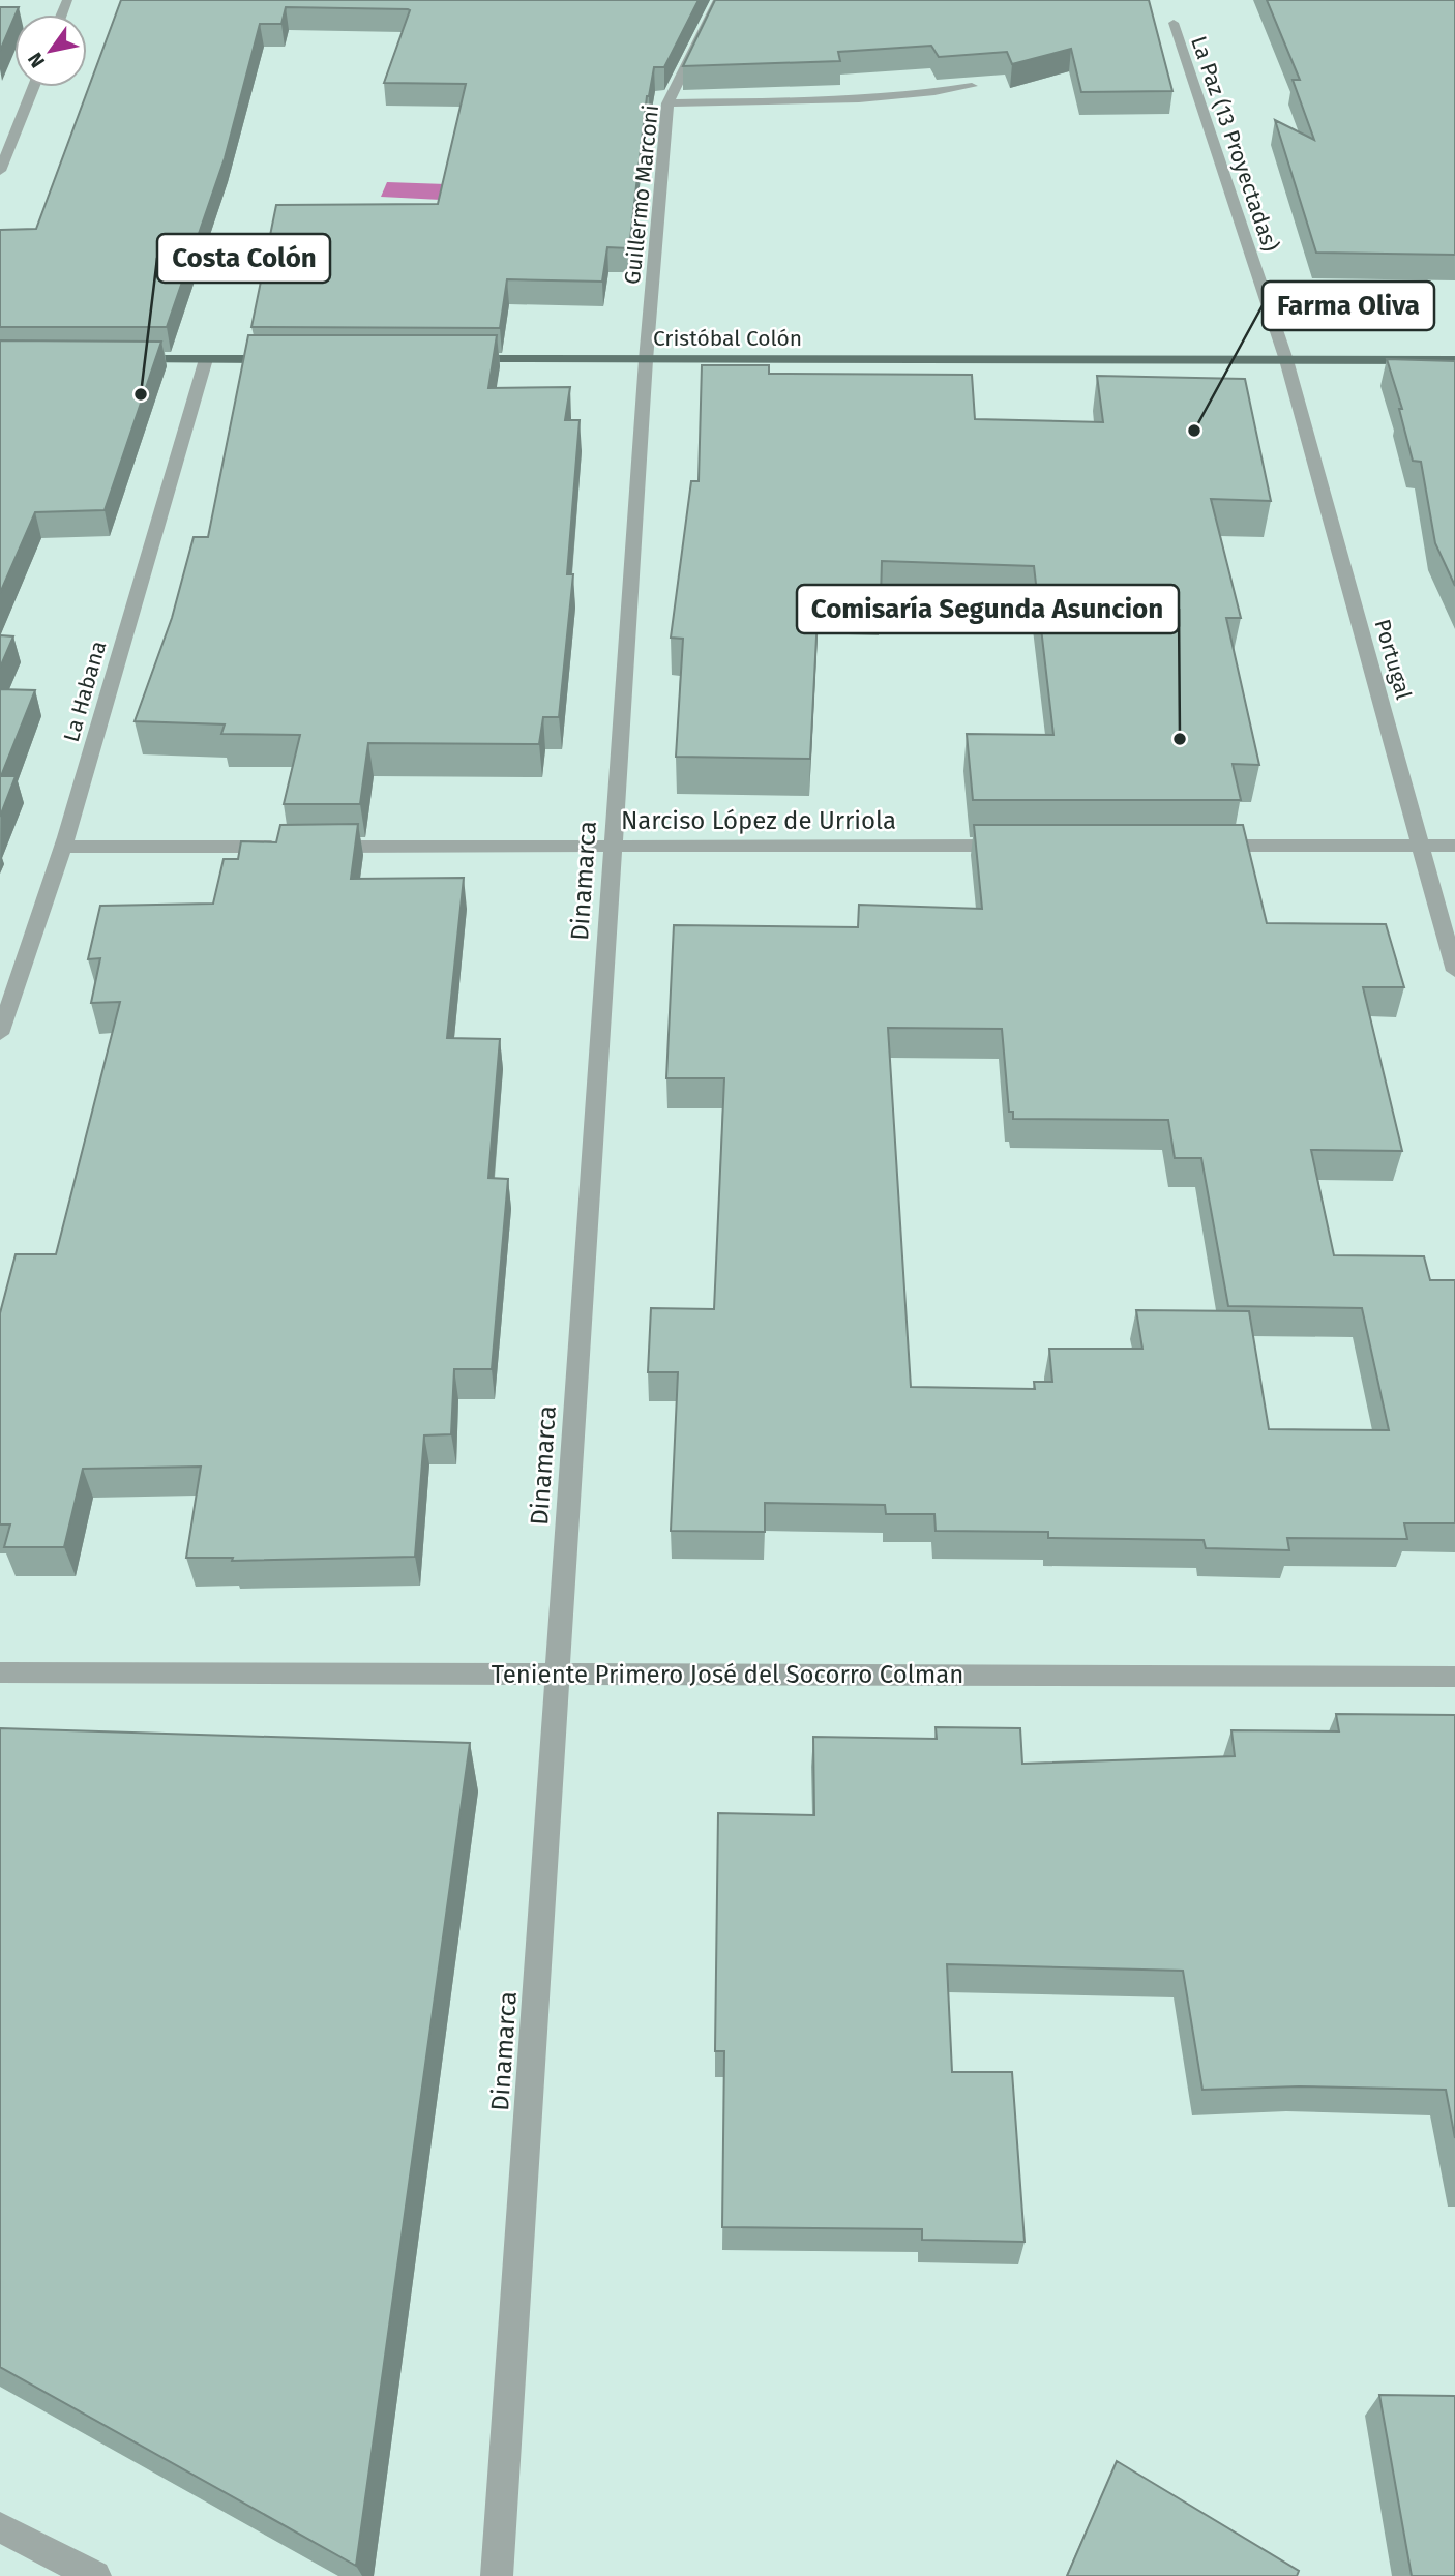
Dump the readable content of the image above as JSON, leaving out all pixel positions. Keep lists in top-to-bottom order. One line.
{"streets":{"main road":["Cristóbal Colón"],"street":["La Paz (13 Proyectadas)","Guillermo Marconi","Portugal","La Habana","Narciso López de Urriola","Dinamarca","Teniente Primero José del Socorro Colman"]},"crossings":[["La Paz (13 Proyectadas)","Cristóbal Colón"],["La Paz (13 Proyectadas)","Portugal"],["Guillermo Marconi","Cristóbal Colón"],["Guillermo Marconi","Dinamarca"],["Cristóbal Colón","Portugal"],["Cristóbal Colón","Dinamarca"],["La Habana","Narciso López de Urriola"],["Narciso López de Urriola","Dinamarca"],["Dinamarca","Teniente Primero José del Socorro Colman"]],"places":["Costa Colón","Farma Oliva","Comisaría Segunda Asuncion"],"north":"bottom left"}
